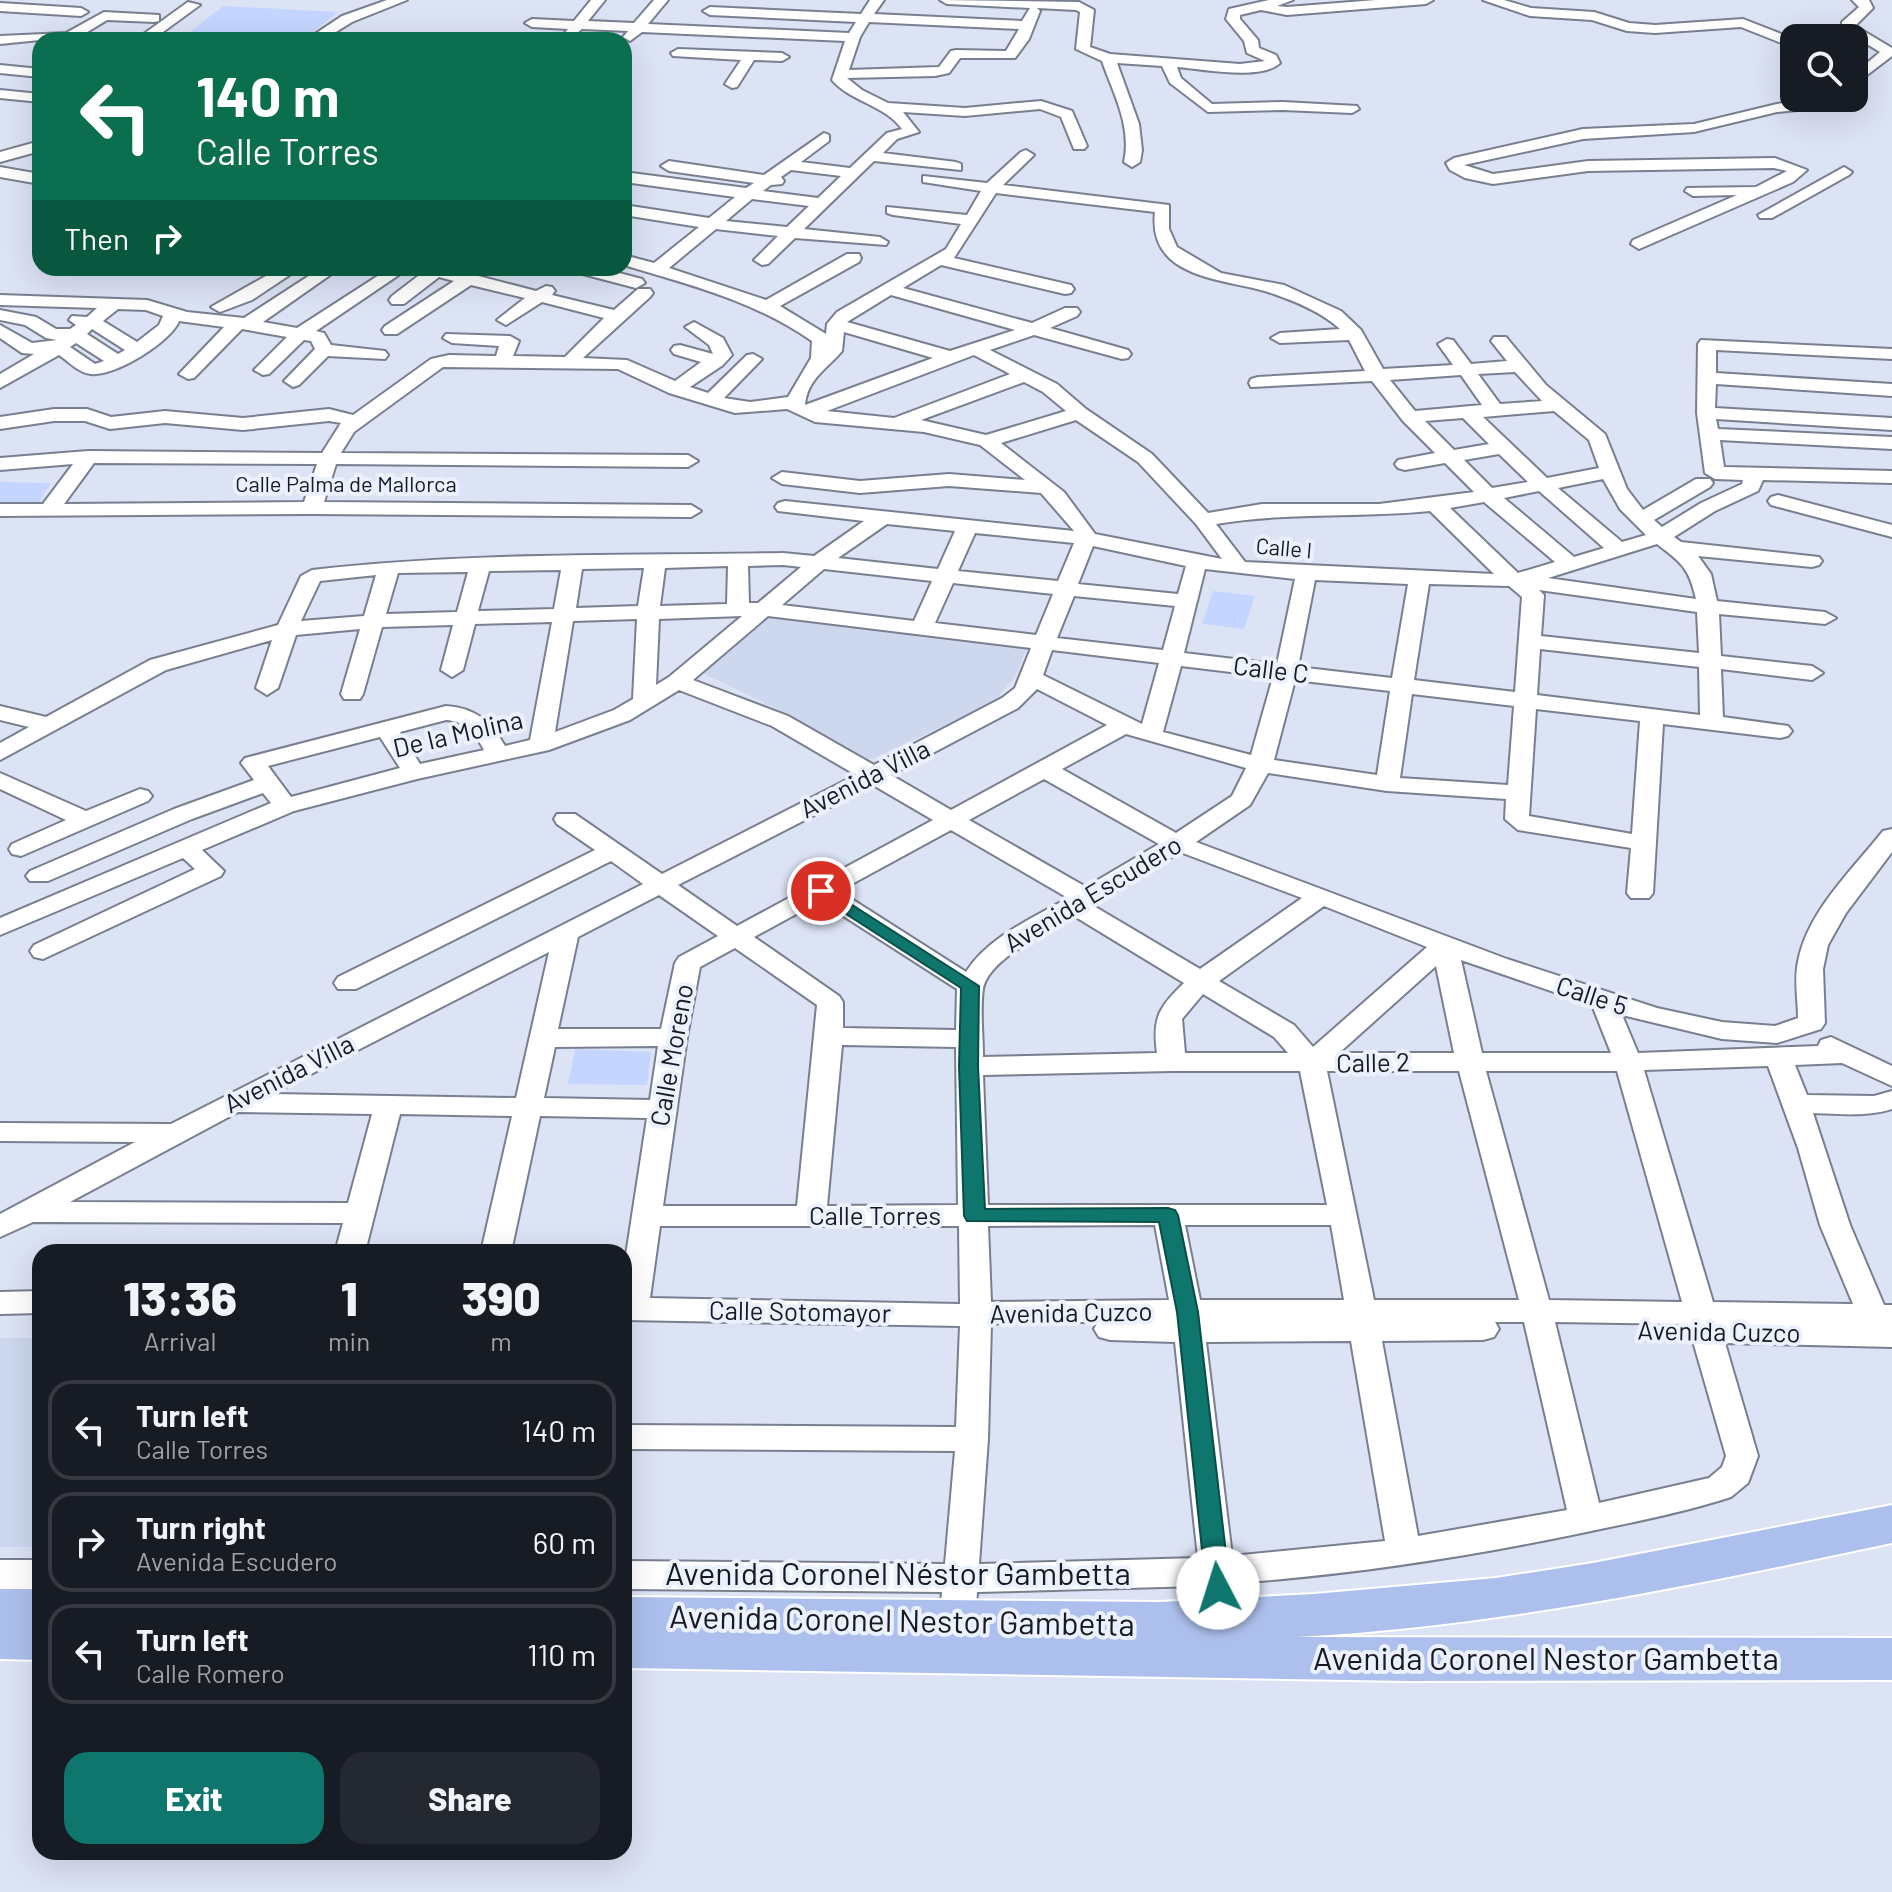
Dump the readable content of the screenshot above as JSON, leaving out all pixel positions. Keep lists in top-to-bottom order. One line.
{"streets":{"highway":["Avenida Coronel Nestor Gambetta"],"street":["Calle Palma de Mallorca","Calle I","Calle C","De la Molina","Avenida Villa","Avenida Escudero","Calle 5","Calle Moreno","Calle 2","Calle Torres","Calle Sotomayor","Avenida Cuzco","Avenida Coronel Néstor Gambetta"]},"crossings":[["Calle I","De la Molina"],["Calle I","Avenida Villa"],["Calle I","Avenida Escudero"],["Calle C","De la Molina"],["Calle C","Avenida Villa"],["Calle C","Avenida Escudero"],["Avenida Escudero","Calle 5"],["Calle 5","Calle Moreno"],["Calle Moreno","Calle Torres"],["Calle Sotomayor","Avenida Cuzco"],["Avenida Cuzco","Avenida Coronel Néstor Gambetta"],["Avenida Coronel Néstor Gambetta","Avenida Coronel Nestor Gambetta"]],"page":{"turn":["140 m","Calle Torres"],"then":"Then","eta":["13:36","Arrival","1","min","390","m"],"list":[{"name":"Turn left","note":"Calle Torres","value":"140 m"},{"name":"Turn right","note":"Avenida Escudero","value":"60 m"},{"name":"Turn left","note":"Calle Romero","value":"110 m"}],"buttons":["Exit","Share"]}}
